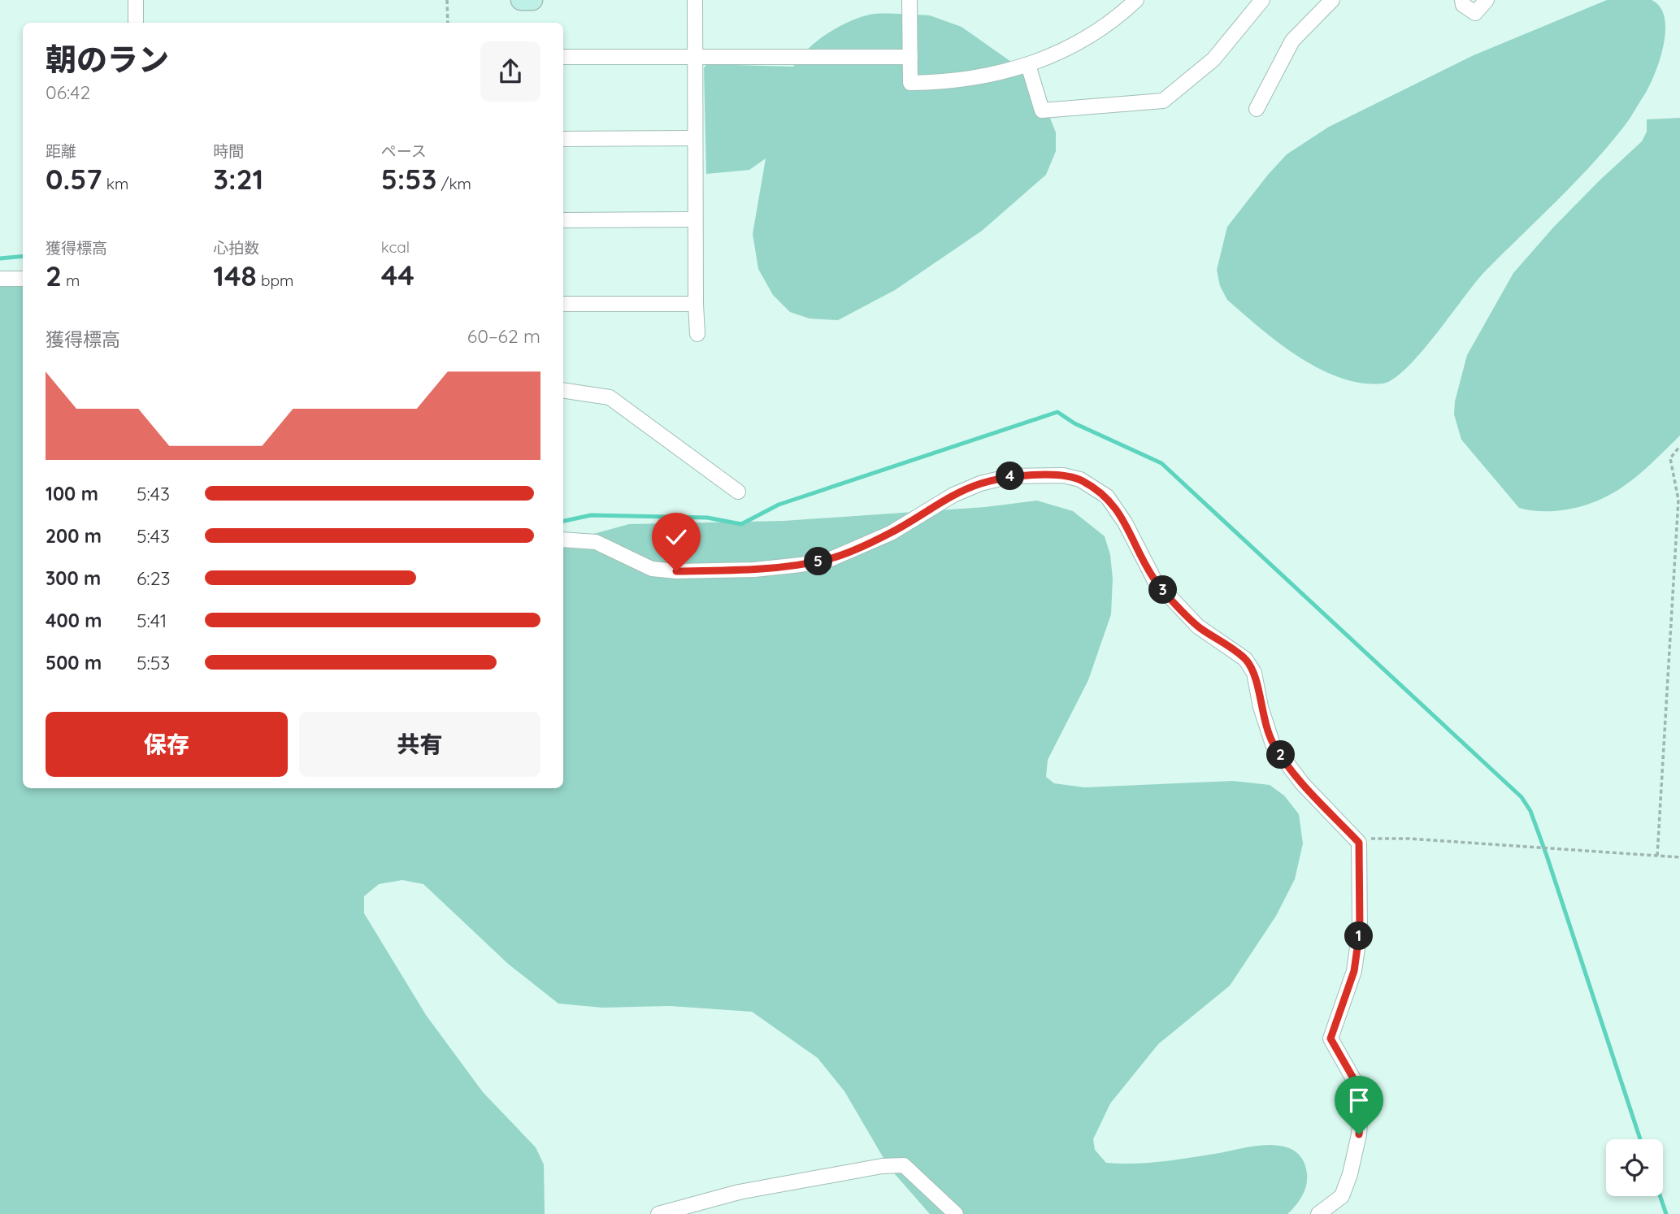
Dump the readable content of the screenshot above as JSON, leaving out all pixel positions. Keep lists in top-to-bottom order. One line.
{"page":{"heading":["朝のラン","06:42"],"stats":[["距離","0.57 km"],["時間","3:21"],["ペース","5:53 /km"],["獲得標高","2 m"],["心拍数","148 bpm"],["kcal","44"]],"chart":["獲得標高","60–62 m"],"pins":["4","5","3","2","1"],"list":[{"name":"100 m","note":"5:43"},{"name":"200 m","note":"5:43"},{"name":"300 m","note":"6:23"},{"name":"400 m","note":"5:41"},{"name":"500 m","note":"5:53"}],"buttons":["保存","共有"]}}
